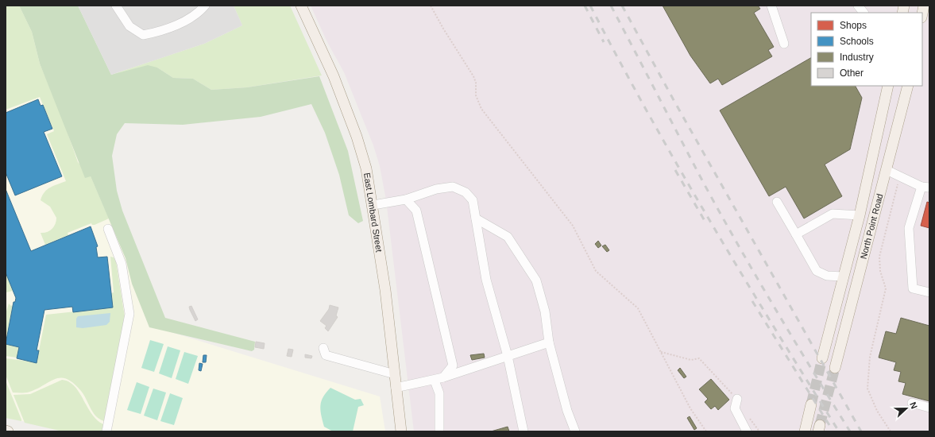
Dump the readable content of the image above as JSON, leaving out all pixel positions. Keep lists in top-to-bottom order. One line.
{"streets":{"main road":["East Lombard Street","North Point Road"]},"legend":["Shops","Schools","Industry","Other"],"north":"right"}
